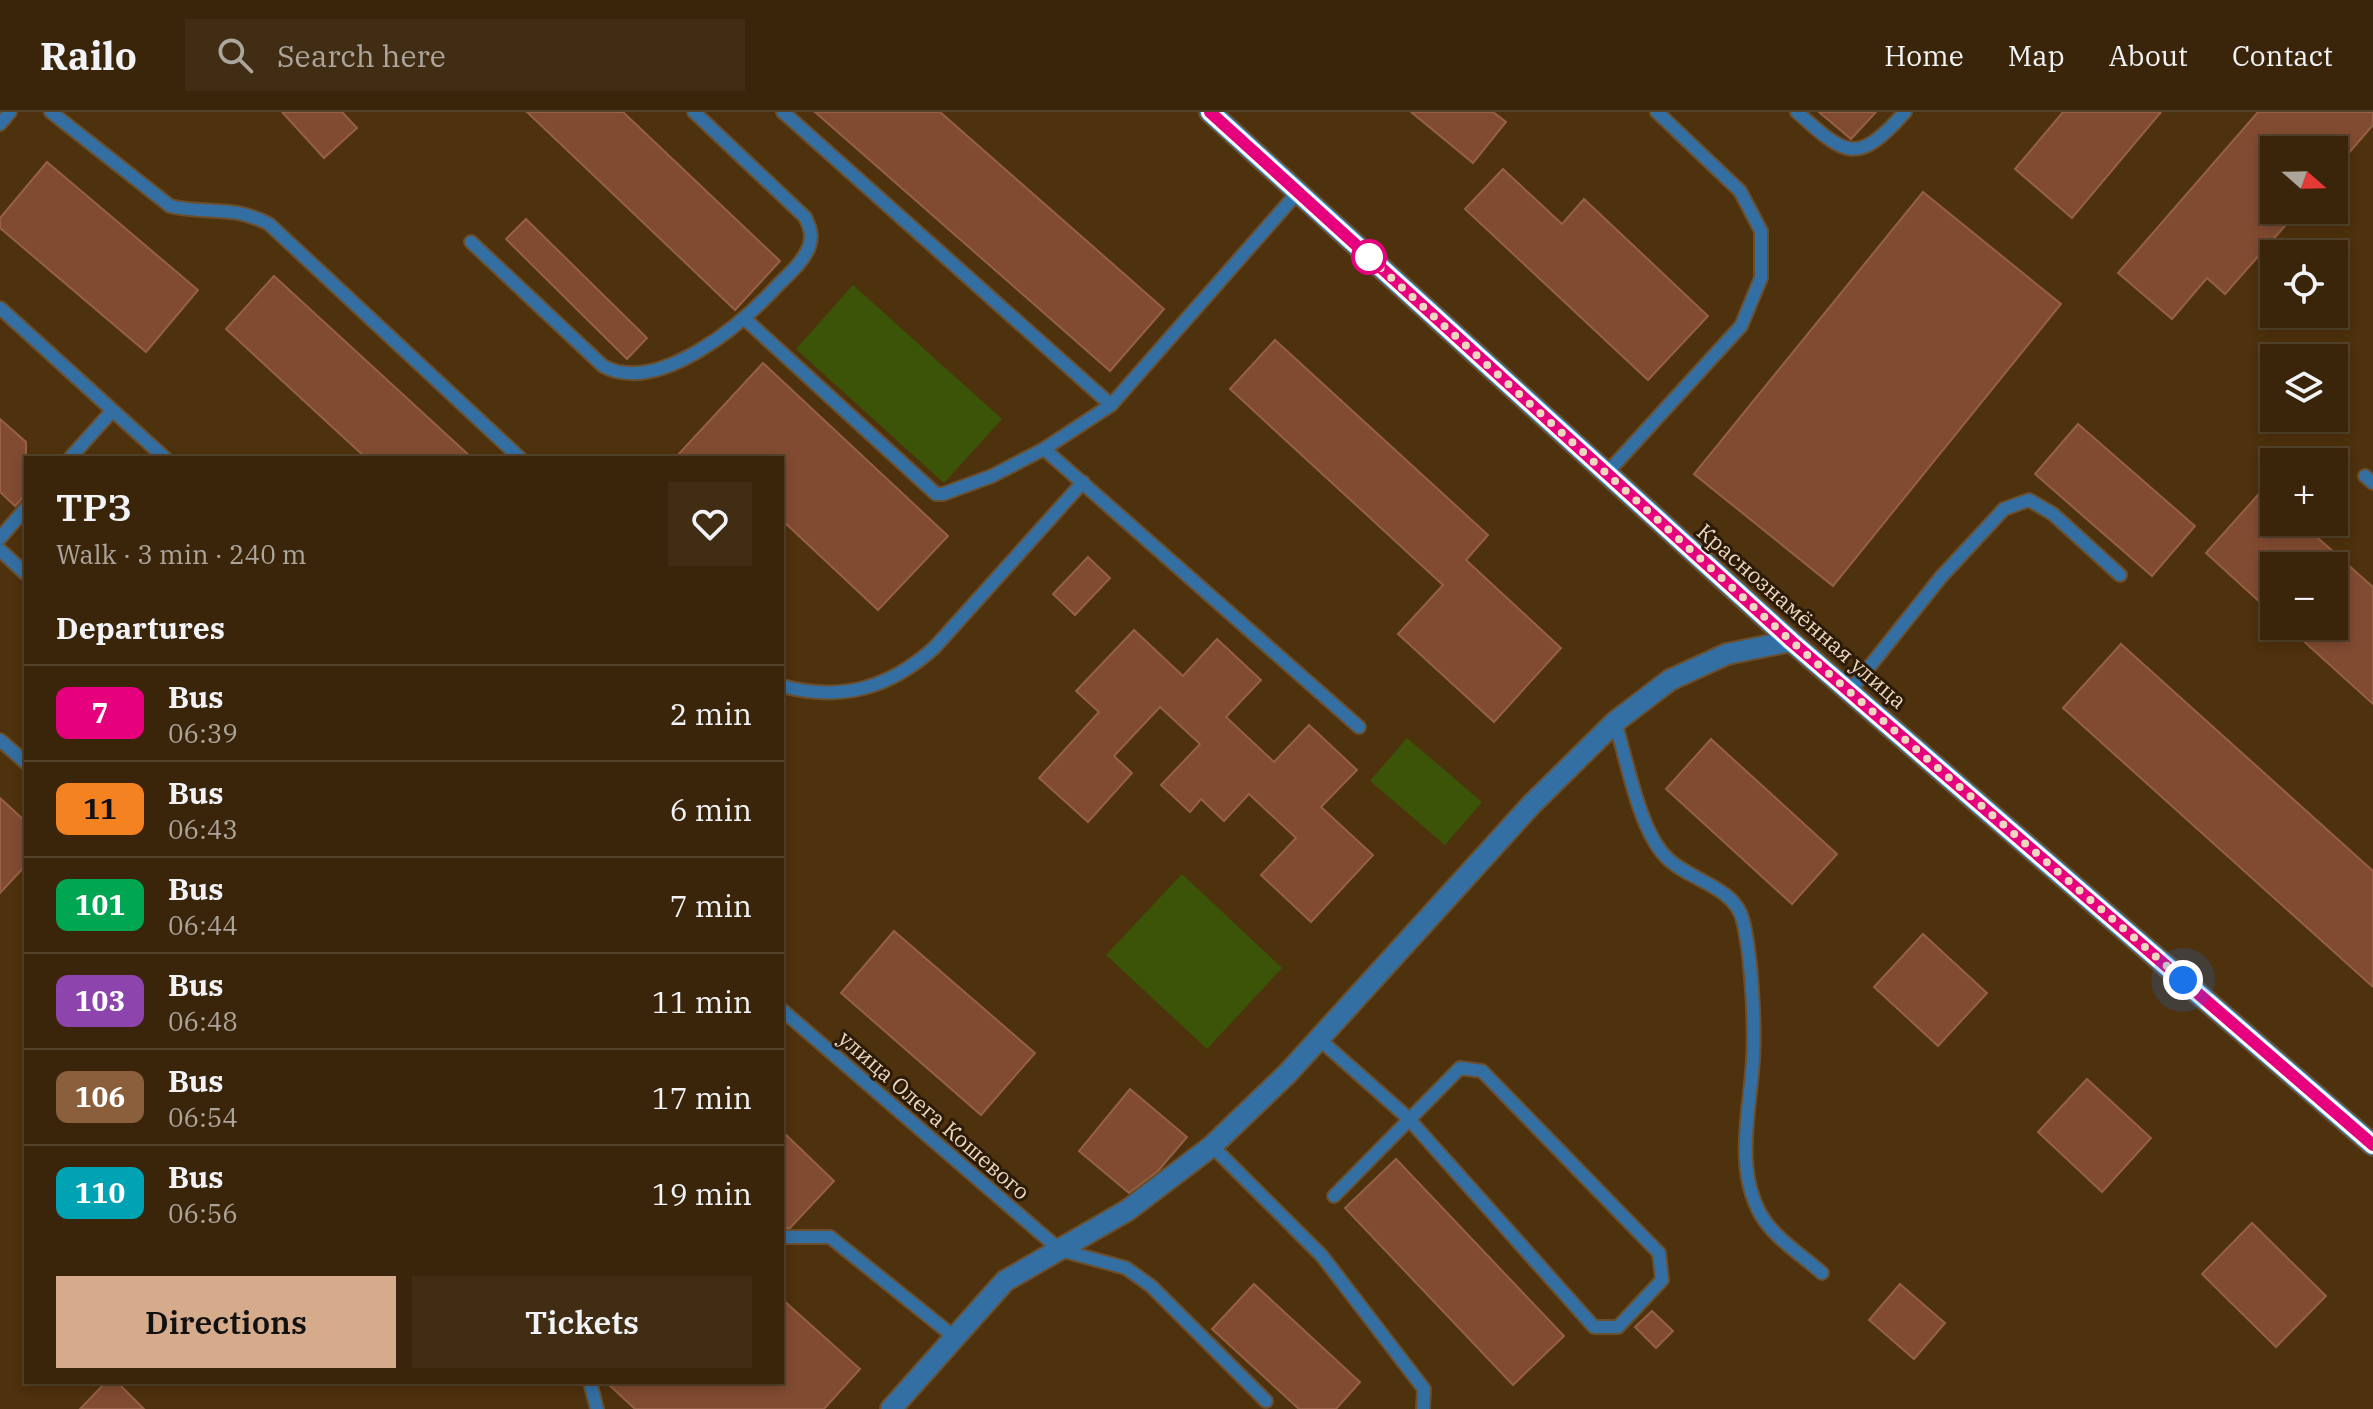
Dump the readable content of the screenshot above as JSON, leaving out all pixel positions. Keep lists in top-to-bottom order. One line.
{"streets":{"main road":["Краснознамённая улица"],"lane":["улица Олега Кошевого"]},"lines":["bus line 7"],"north":"right","page":{"header":"Railo","search":"Search here","nav":["Home","Map","About","Contact"],"map_buttons":["+","−"],"heading":[["ТРЗ","Walk · 3 min · 240 m"],"Departures"],"list":[{"mark":"7","name":"Bus","note":"06:39","value":"2 min"},{"mark":"11","name":"Bus","note":"06:43","value":"6 min"},{"mark":"101","name":"Bus","note":"06:44","value":"7 min"},{"mark":"103","name":"Bus","note":"06:48","value":"11 min"},{"mark":"106","name":"Bus","note":"06:54","value":"17 min"},{"mark":"110","name":"Bus","note":"06:56","value":"19 min"}],"buttons":["Directions","Tickets"]}}
